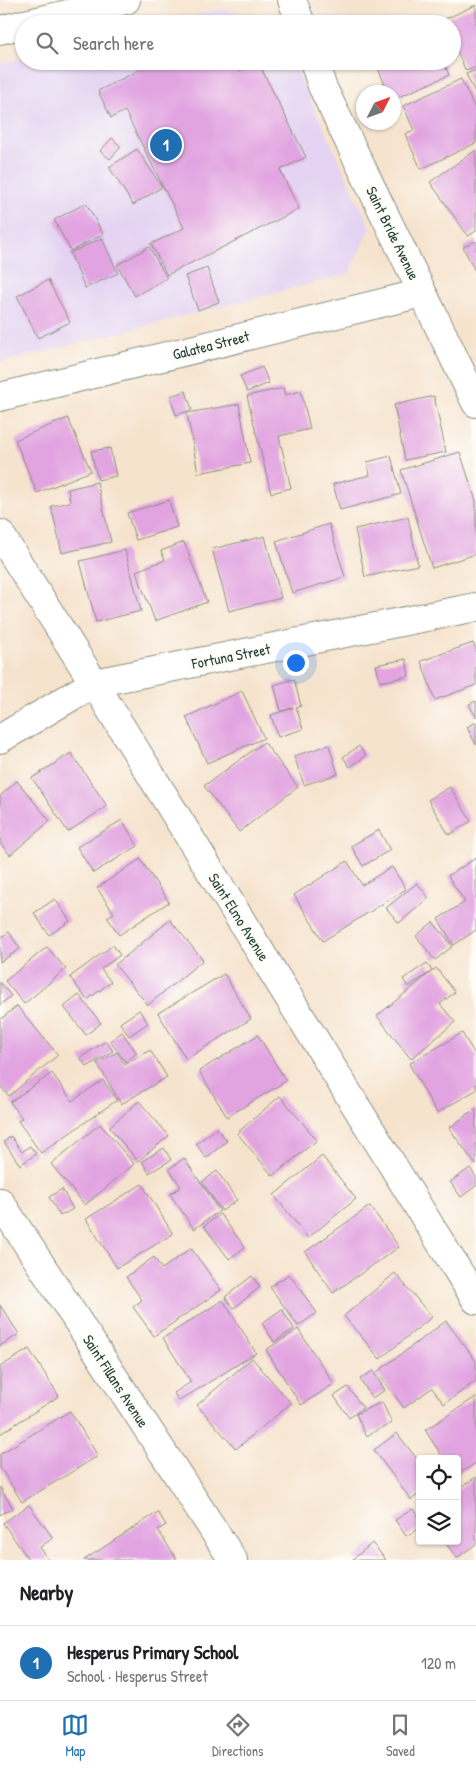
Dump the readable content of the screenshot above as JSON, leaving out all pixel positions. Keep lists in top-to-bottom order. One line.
{"streets":{"street":["Saint Bride Avenue","Galatea Street","Fortuna Street","Saint Elmo Avenue","Saint Fillans Avenue"]},"crossings":[["Saint Bride Avenue","Galatea Street"],["Fortuna Street","Saint Elmo Avenue"]],"north":"top right","page":{"search":"Search here","pins":"1","heading":"Nearby","list":[{"mark":"1","name":"Hesperus Primary School","note":"School · Hesperus Street","value":"120 m"}],"nav":["Map","Directions","Saved"]}}
